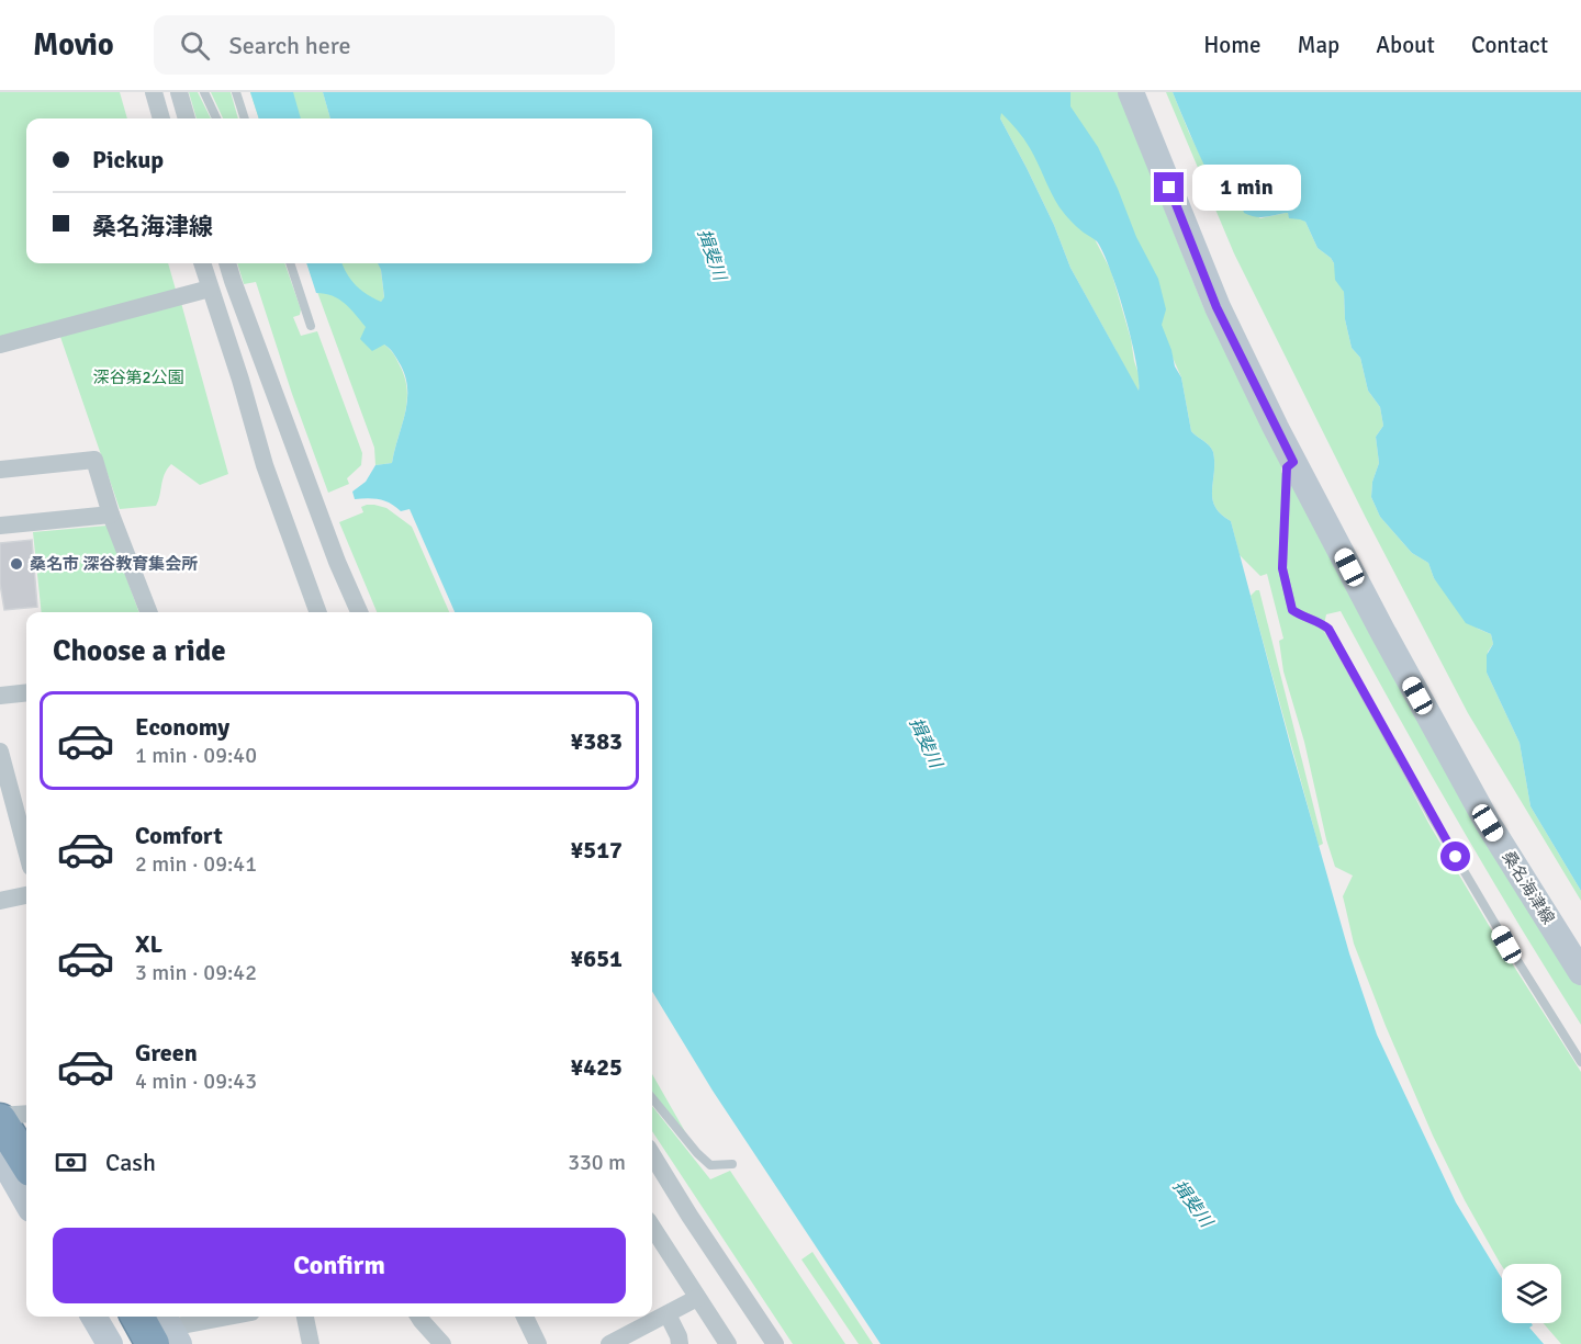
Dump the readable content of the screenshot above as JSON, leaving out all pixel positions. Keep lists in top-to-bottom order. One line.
{"streets":{"main road":["桑名海津線"]},"water":["揖斐川"],"parks":["深谷第2公園"],"places":["桑名市 深谷教育集会所"],"page":{"header":"Movio","search":"Search here","nav":["Home","Map","About","Contact"],"banner":["Pickup","桑名海津線"],"bubble":"1 min","heading":"Choose a ride","list":[{"name":"Economy","note":"1 min · 09:40","value":"¥383"},{"name":"Comfort","note":"2 min · 09:41","value":"¥517"},{"name":"XL","note":"3 min · 09:42","value":"¥651"},{"name":"Green","note":"4 min · 09:43","value":"¥425"}],"pay":["Cash","330 m"],"buttons":"Confirm"}}
